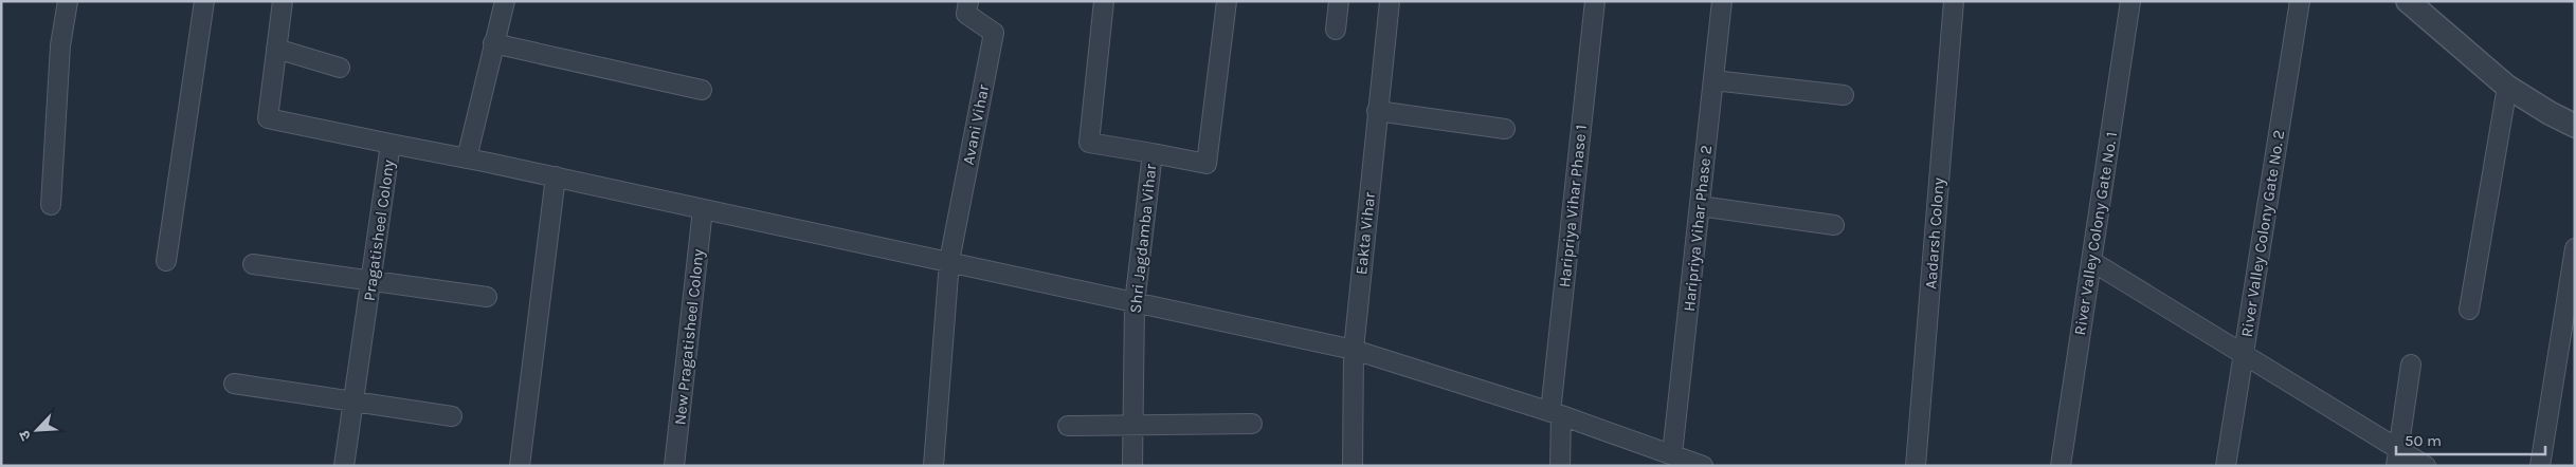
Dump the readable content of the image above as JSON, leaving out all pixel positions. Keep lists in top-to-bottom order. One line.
{"streets":{"street":["Avani Vihar","Haripriya Vihar Phase 1","Haripriya Vihar Phase 2","Pragatisheel Colony","Eakta Vihar","Aadarsh Colony","River Valley Colony Gate No. 1","River Valley Colony Gate No. 2","Shri Jagdamba Vihar","New Pragatisheel Colony"]},"scale_bar":"50 m","north":"bottom left"}
